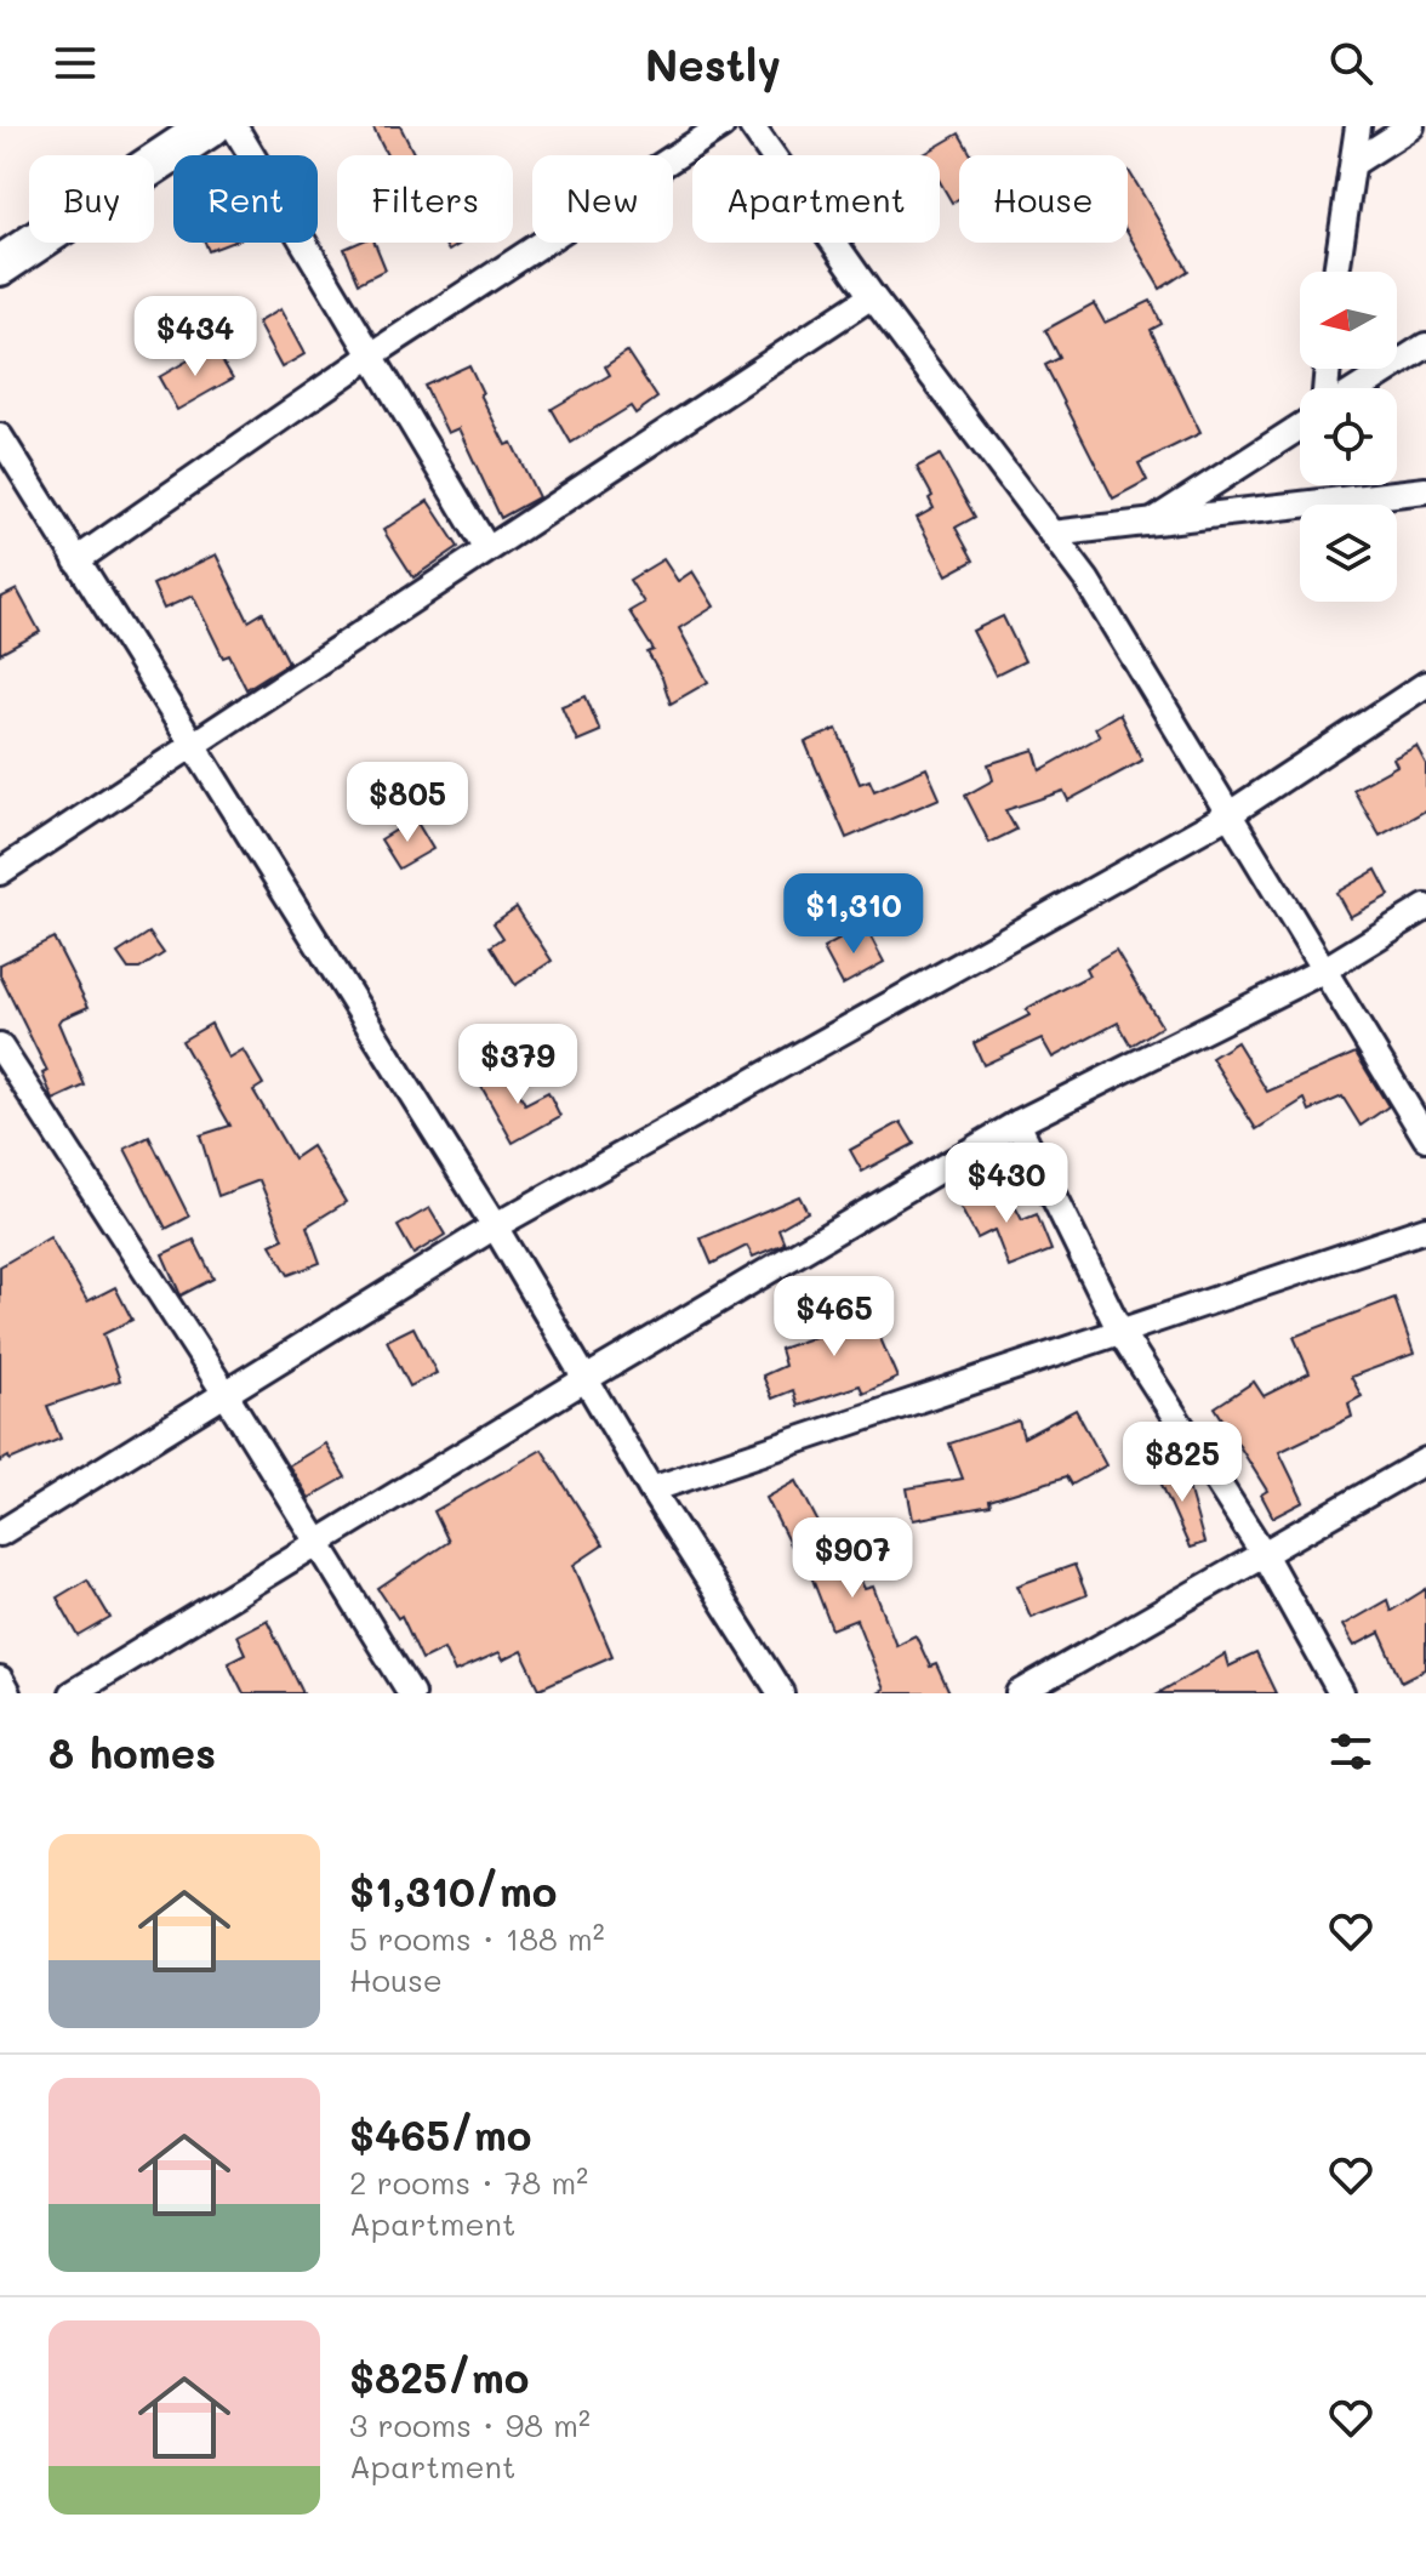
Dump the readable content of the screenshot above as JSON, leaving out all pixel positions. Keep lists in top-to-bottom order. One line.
{"north":"left","page":{"header":"Nestly","chip":["Buy","Rent","Filters","New","Apartment","House"],"price":["$434","$805","$1,310","$379","$430","$465","$825","$907"],"heading":"8 homes","list":[{"name":"$1,310/mo","note":"5 rooms · 188 m² · House"},{"name":"$465/mo","note":"2 rooms · 78 m² · Apartment"},{"name":"$825/mo","note":"3 rooms · 98 m² · Apartment"}]}}
